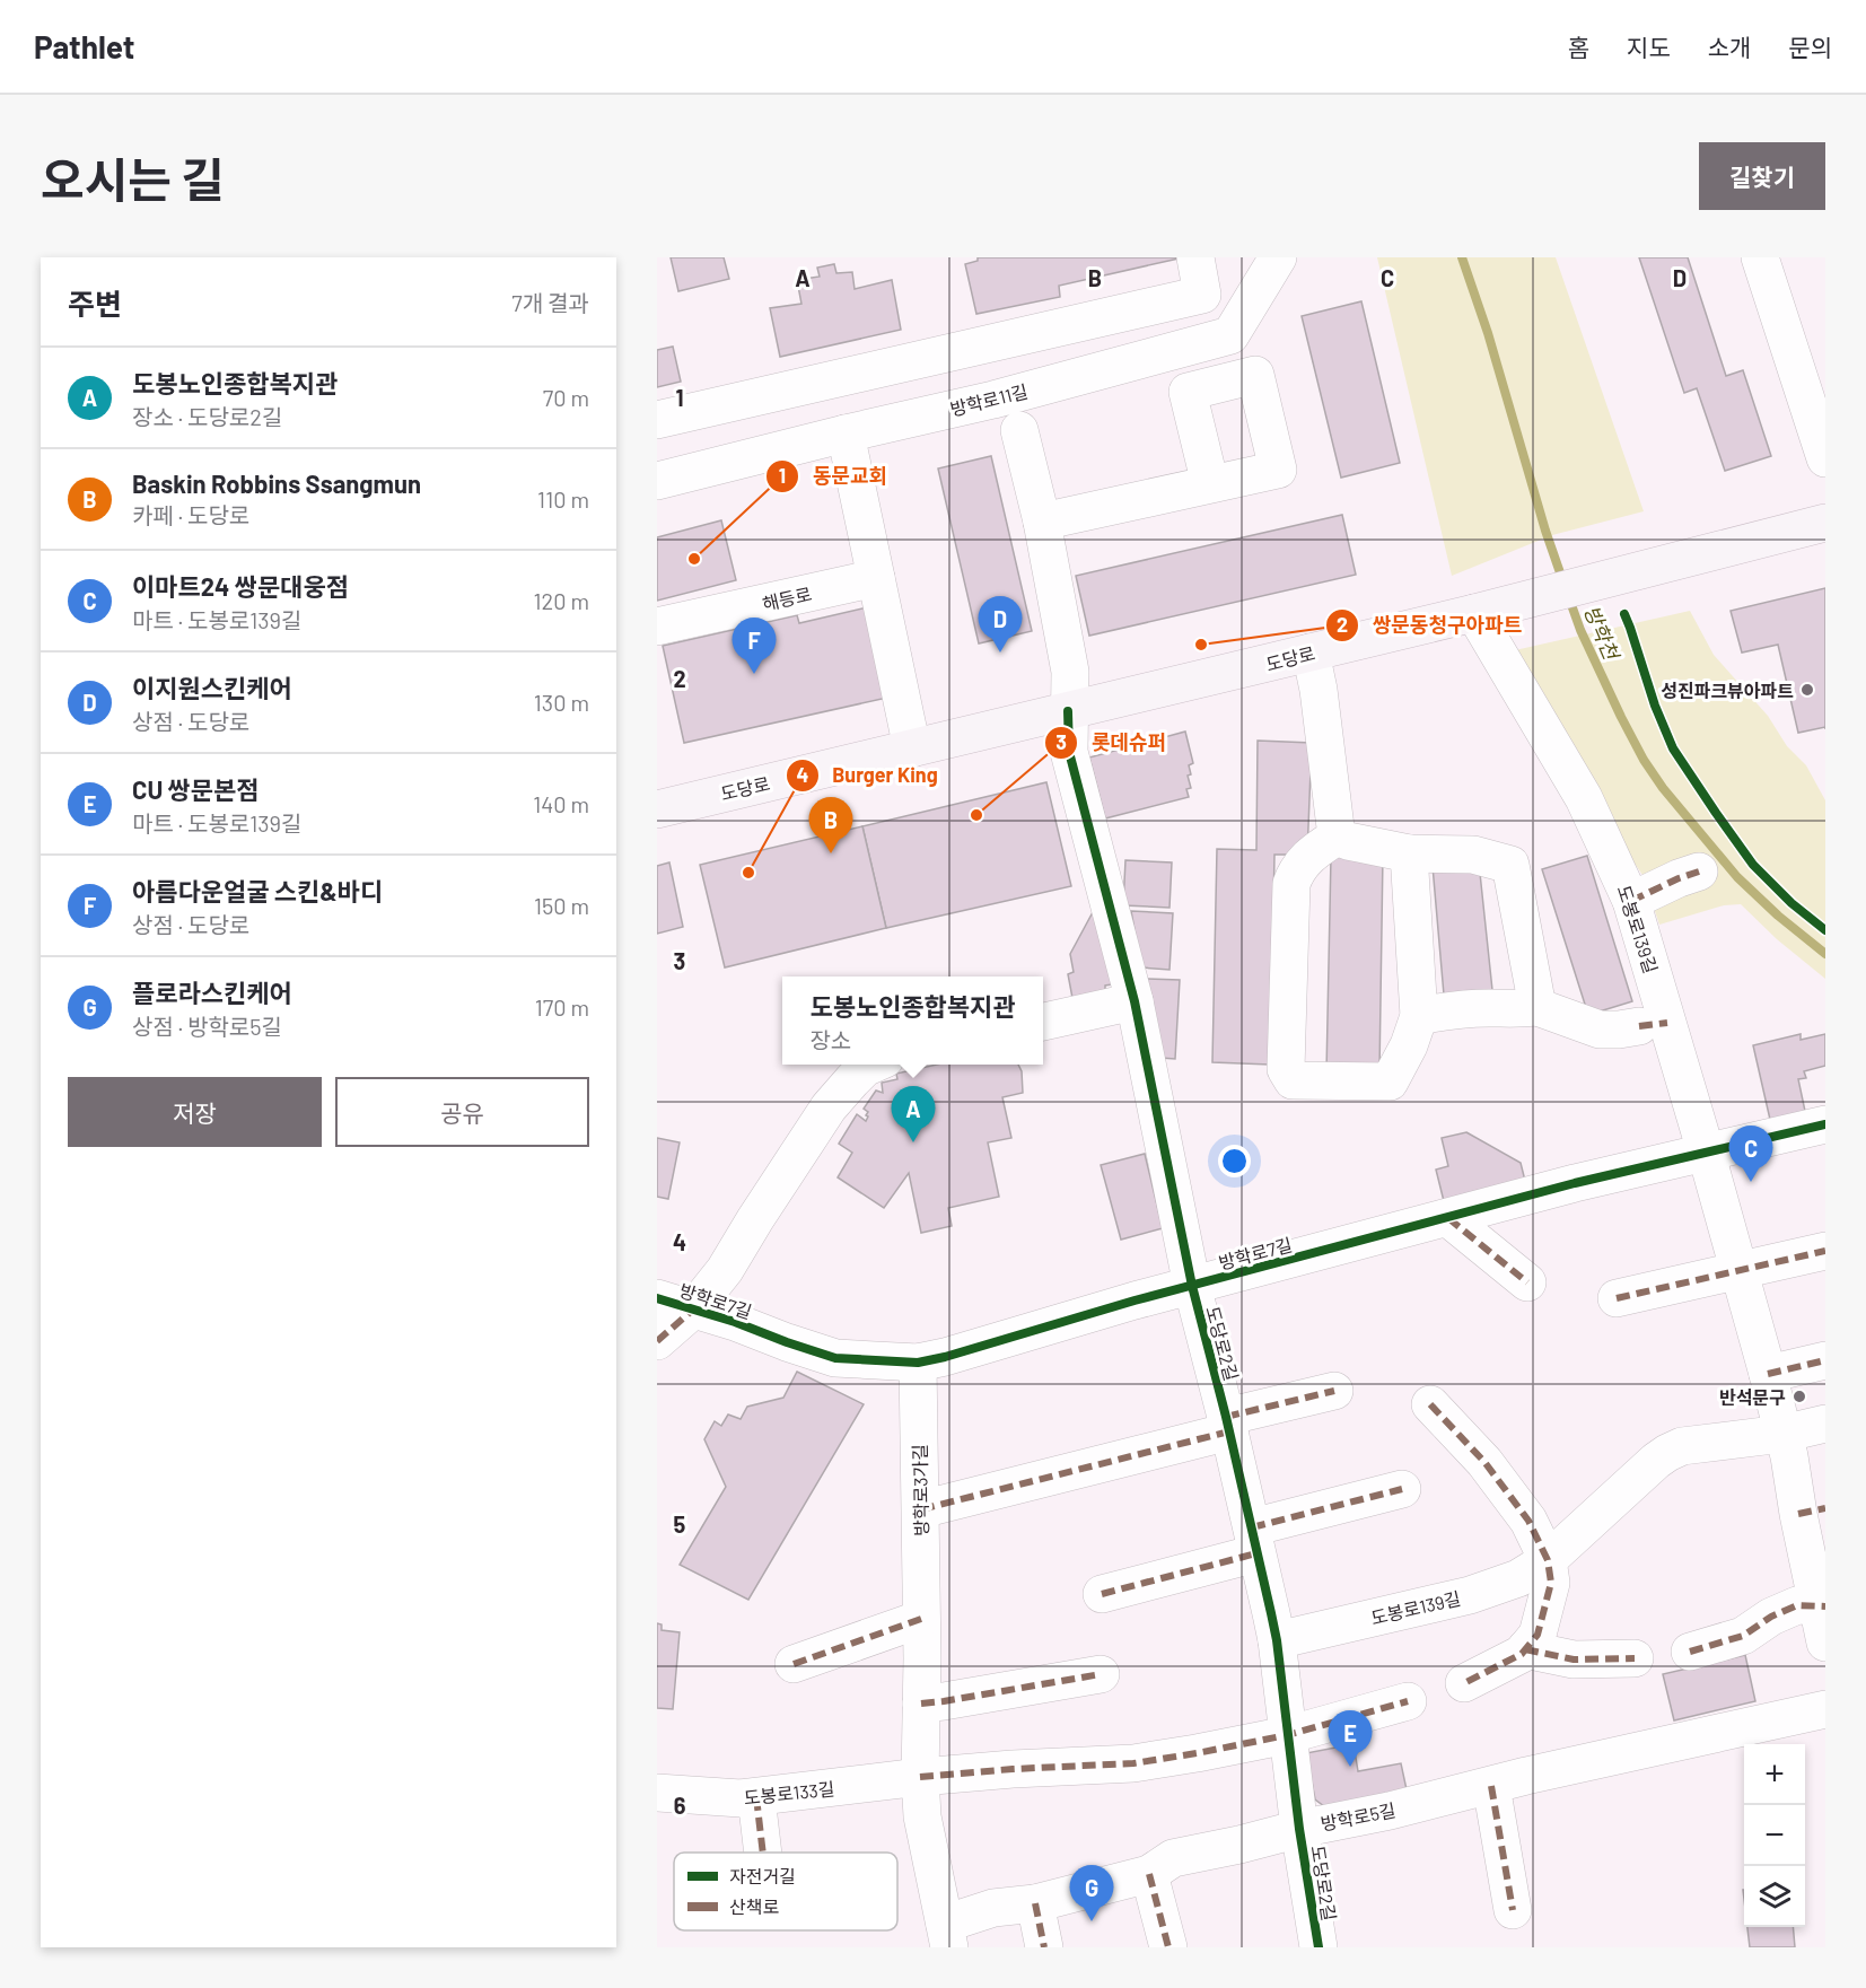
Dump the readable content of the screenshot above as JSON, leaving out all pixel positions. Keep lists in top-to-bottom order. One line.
{"streets":{"main road":["도당로"],"street":["방학로11길","해등로","도봉로139길","방학로7길","도당로2길","방학로3가길","도봉로133길","방학로5길"]},"crossings":[["도당로","도봉로139길"],["도당로","도당로2길"],["도봉로139길","방학로7길"],["도봉로139길","도당로2길"],["방학로7길","도당로2길"],["방학로7길","방학로3가길"],["도당로2길","방학로5길"],["방학로3가길","도봉로133길"],["방학로3가길","방학로5길"]],"water":["방학천"],"places":["동문교회","쌍문동청구아파트","성진파크뷰아파트","롯데슈퍼","Burger King","반석문구"],"legend":["자전거길","산책로"],"page":{"header":"Pathlet","nav":["홈","지도","소개","문의"],"title":"오시는 길","buttons":["길찾기",["저장","공유"]],"heading":["주변","7개 결과"],"list":[{"mark":"A","name":"도봉노인종합복지관","note":"장소 · 도당로2길","value":"70 m"},{"mark":"B","name":"Baskin Robbins Ssangmun","note":"카페 · 도당로","value":"110 m"},{"mark":"C","name":"이마트24 쌍문대웅점","note":"마트 · 도봉로139길","value":"120 m"},{"mark":"D","name":"이지원스킨케어","note":"상점 · 도당로","value":"130 m"},{"mark":"E","name":"CU 쌍문본점","note":"마트 · 도봉로139길","value":"140 m"},{"mark":"F","name":"아름다운얼굴 스킨&바디","note":"상점 · 도당로","value":"150 m"},{"mark":"G","name":"플로라스킨케어","note":"상점 · 방학로5길","value":"170 m"}],"pins":["D","F","B","A","C","E","G"],"popup":["도봉노인종합복지관","장소"],"map_buttons":["+","−"]},"grid":{"columns":["A","B","C","D"],"rows":["1","2","3","4","5","6"]}}
